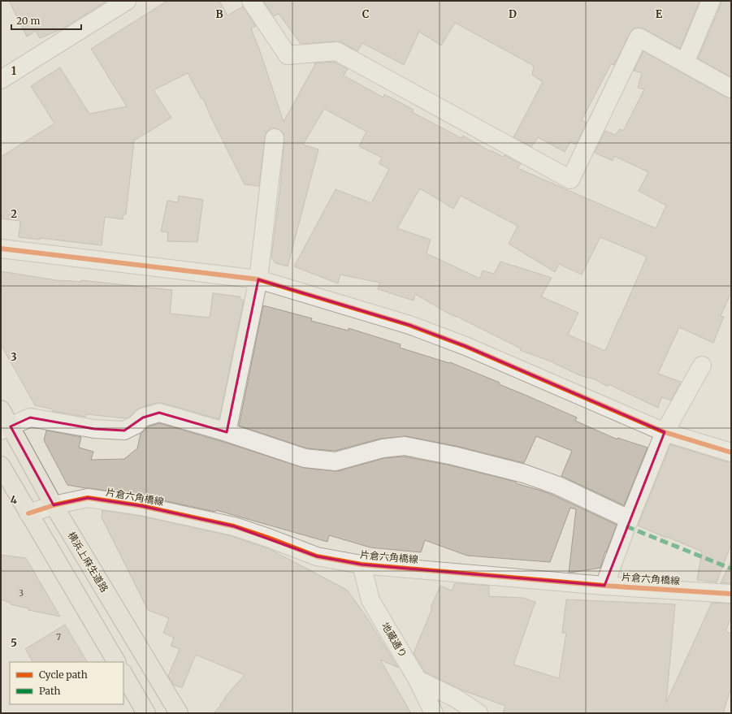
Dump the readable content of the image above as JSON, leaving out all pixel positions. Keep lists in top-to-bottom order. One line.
{"streets":{"main road":["横浜上麻生道路"],"street":["片倉六角橋線","地蔵通り"]},"crossings":[["片倉六角橋線","横浜上麻生道路"],["片倉六角橋線","地蔵通り"]],"house_numbers":["3","7"],"legend":["Cycle path","Path"],"scale_bar":"20 m","grid":{"columns":["B","C","D","E"],"rows":["1","2","3","4","5"]}}
